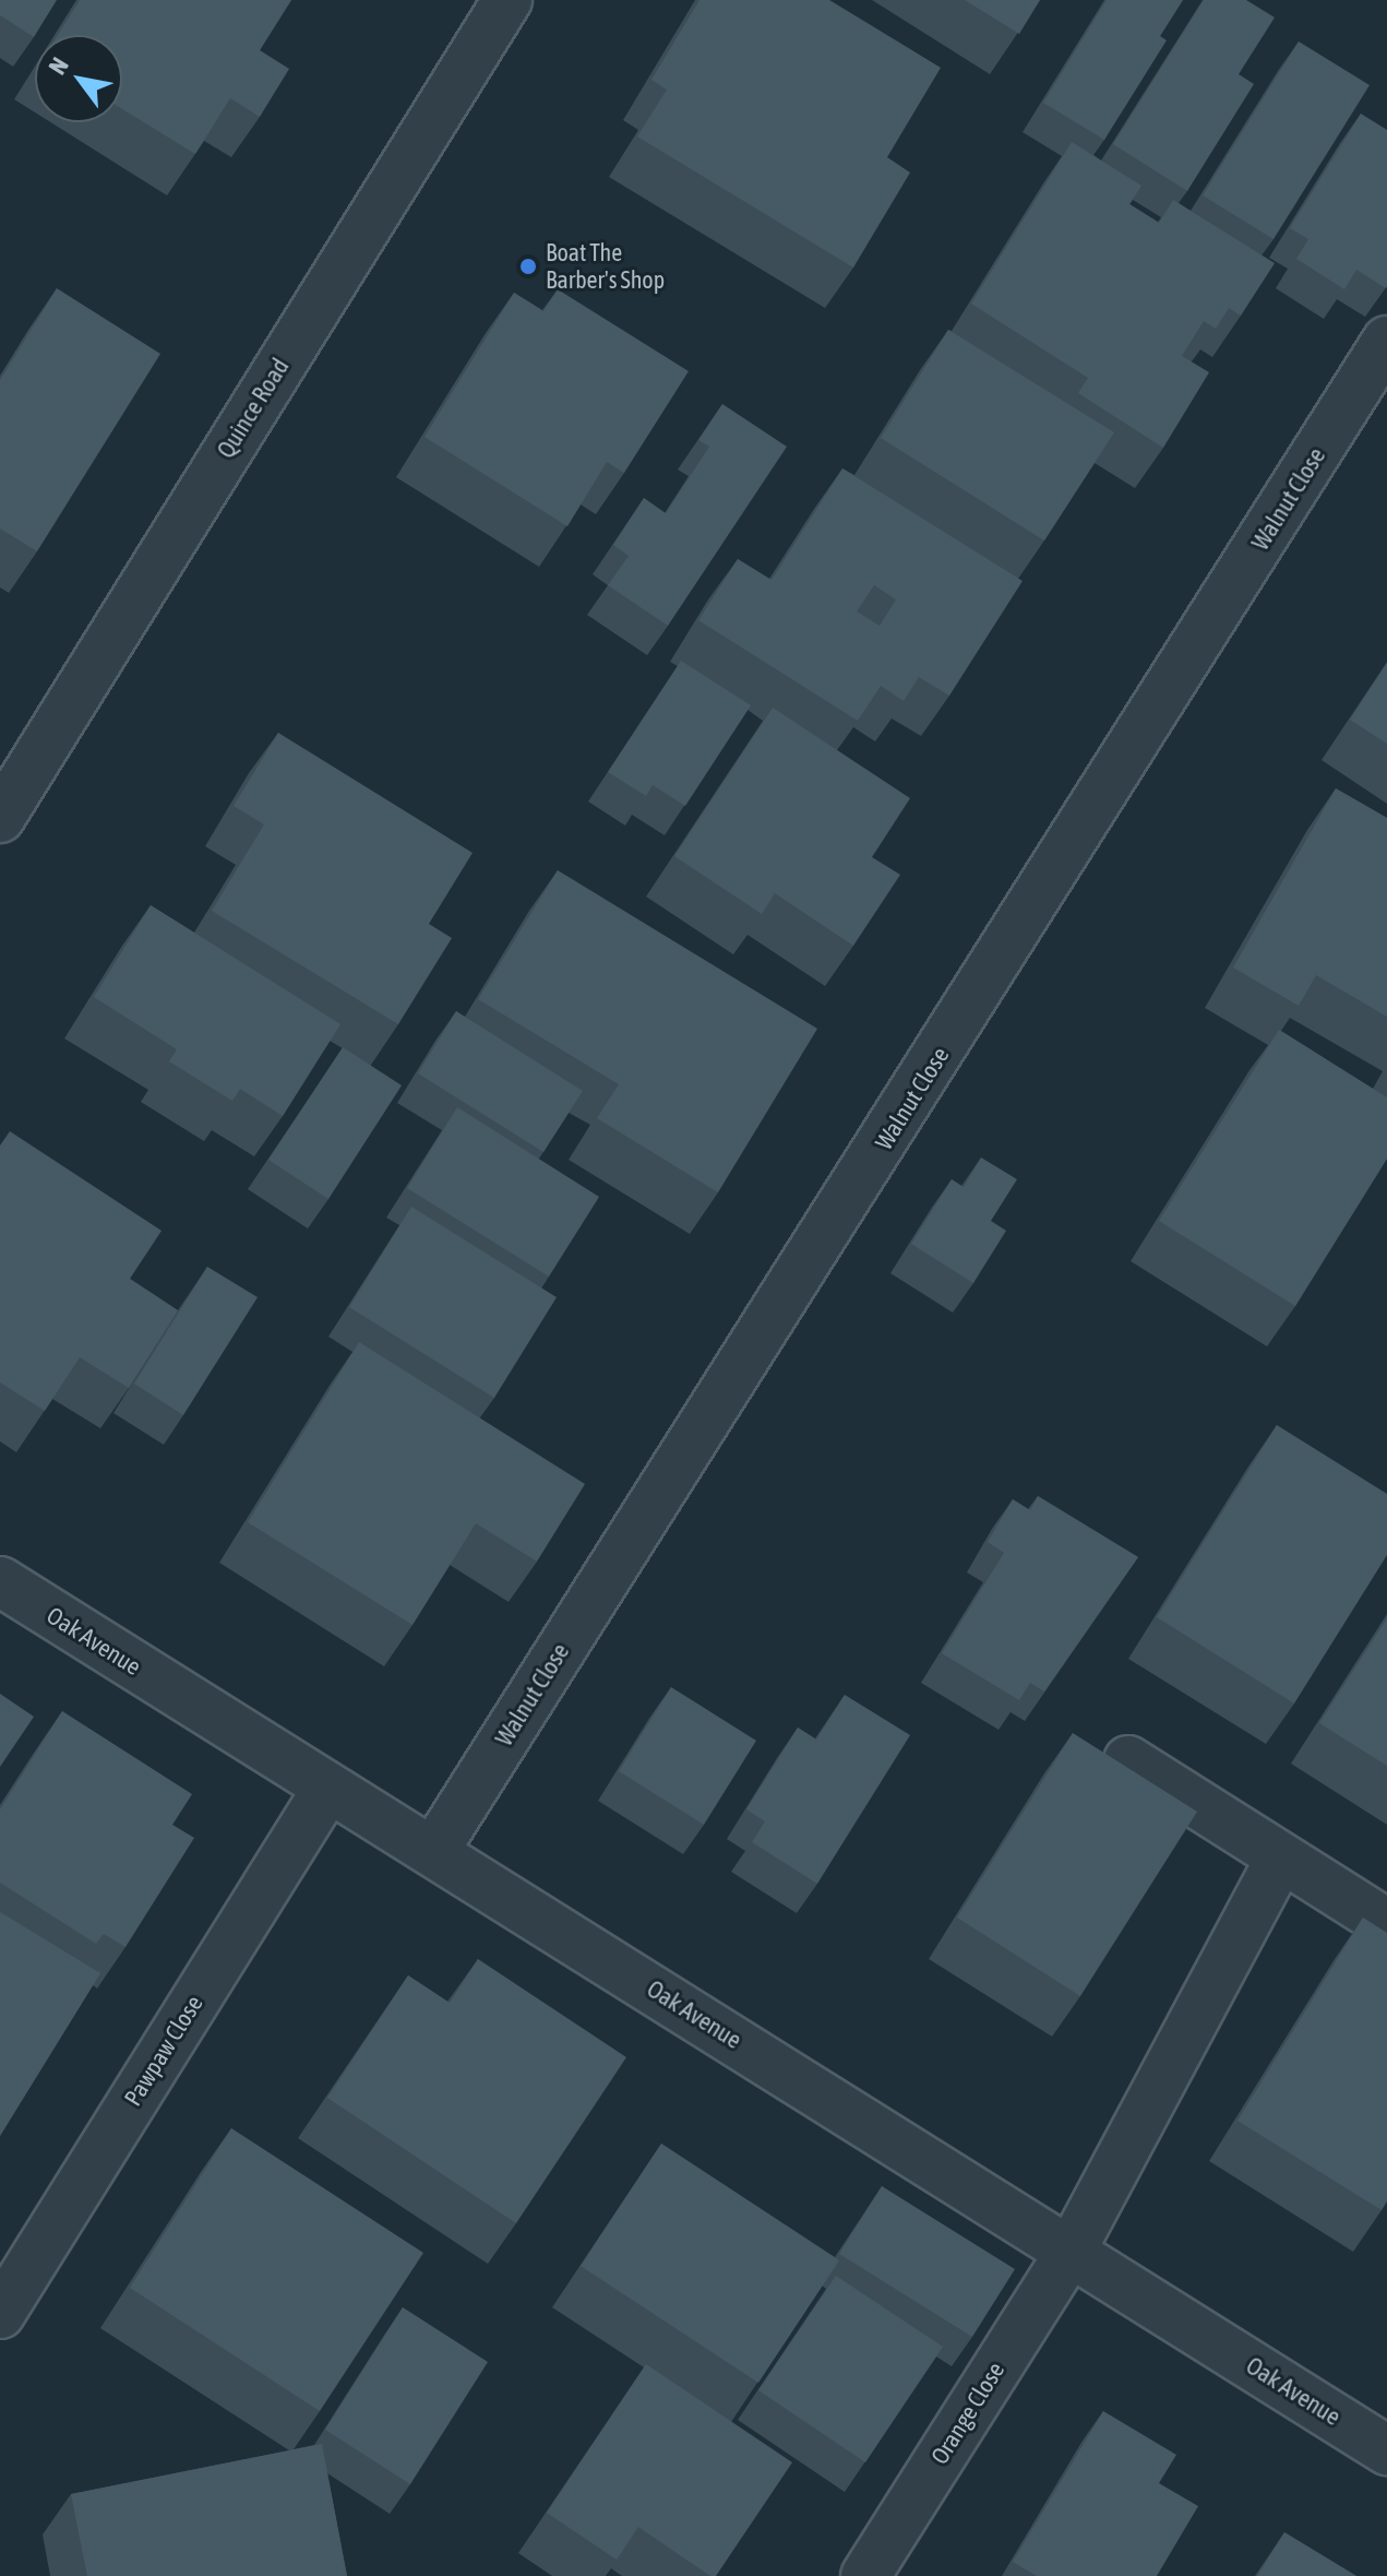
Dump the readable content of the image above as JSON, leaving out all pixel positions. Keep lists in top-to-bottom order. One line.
{"streets":{"street":["Quince Road","Walnut Close","Oak Avenue","Pawpaw Close","Orange Close"]},"crossings":[["Walnut Close","Oak Avenue"],["Oak Avenue","Pawpaw Close"],["Oak Avenue","Orange Close"]],"places":["Boat The Barber's Shop"],"north":"top left"}
